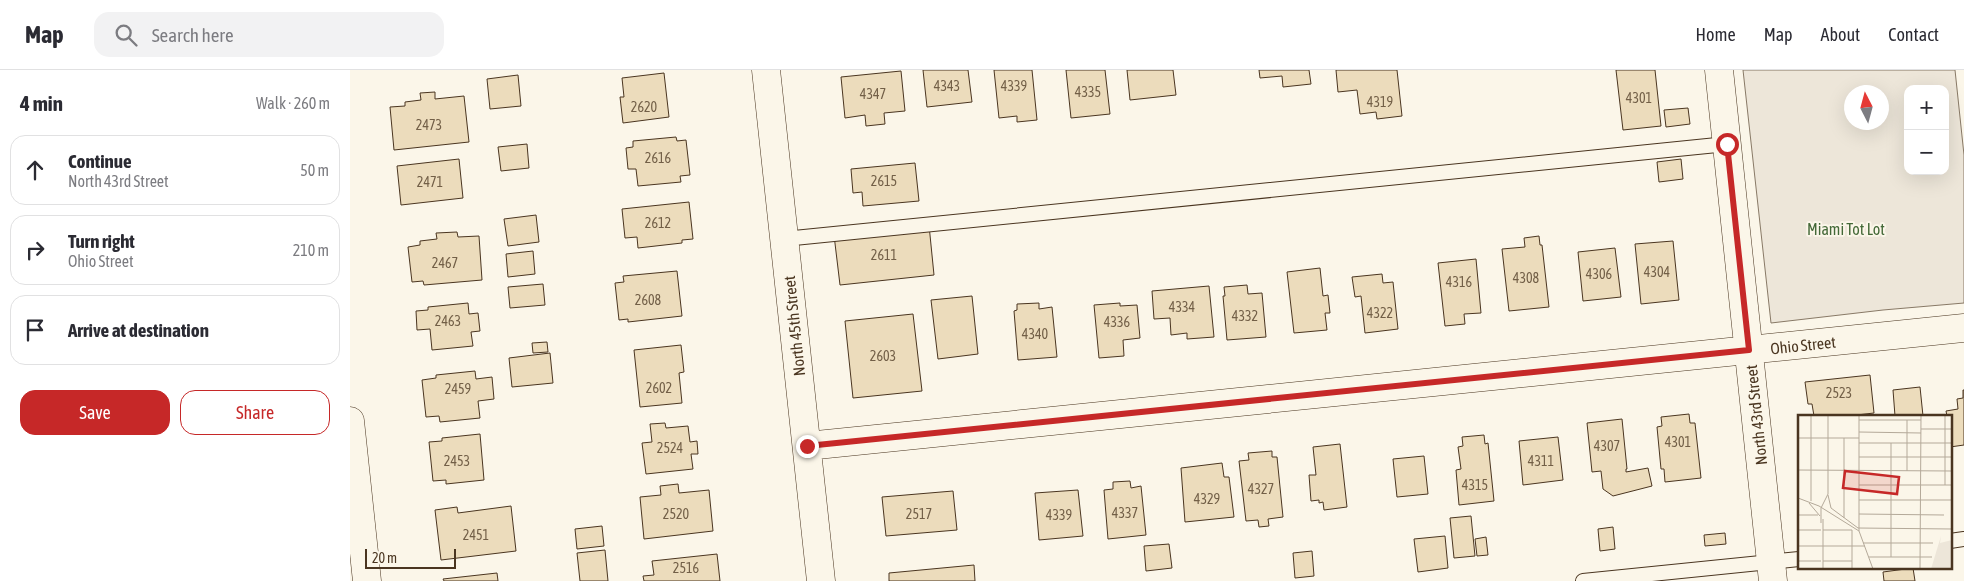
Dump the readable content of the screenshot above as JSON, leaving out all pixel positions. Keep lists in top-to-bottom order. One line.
{"streets":{"street":["North 45th Street","Ohio Street","North 43rd Street"]},"crossings":[["North 45th Street","Ohio Street"],["Ohio Street","North 43rd Street"]],"parks":["Miami Tot Lot"],"house_numbers":["4343","4339","4335","4347","4301","4319","2620","2473","2616","2615","2471","2612","2611","2467","4304","4306","4308","4316","2608","4334","4322","4332","2463","4336","4340","2603","2602","2459","2523","4301","4307","2524","2453","4311","4315","4327","4329","4337","2520","2517","4339","2451","2516"],"scale_bar":"20 m","north":"top","page":{"header":"Map","search":"Search here","nav":["Home","Map","About","Contact"],"heading":["4 min","Walk · 260 m"],"map_buttons":["+","−"],"list":[["Continue","North 43rd Street","50 m"],["Turn right","Ohio Street","210 m"],"Arrive at destination"],"buttons":["Save","Share"],"scale":"20 m"}}
